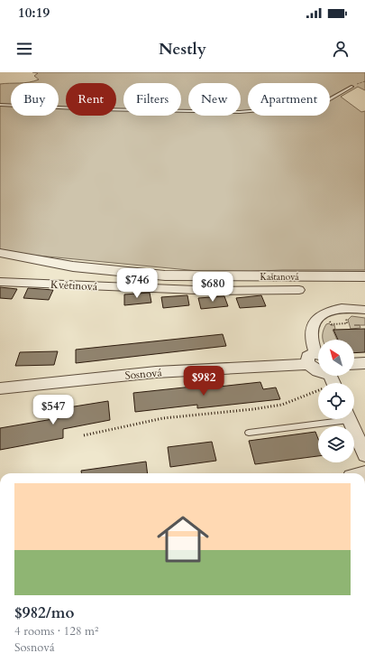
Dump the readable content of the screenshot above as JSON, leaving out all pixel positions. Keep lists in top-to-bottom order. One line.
{"streets":{"street":["Kaštanová","Květinová","Sosnová"]},"north":"top left","page":{"status":"10:19","header":"Nestly","chip":["Buy","Rent","Filters","New","Apartment"],"price":["$746","$680","$982","$547"],"list":[{"name":"$982/mo","note":"4 rooms · 128 m² · Sosnová"}]}}
